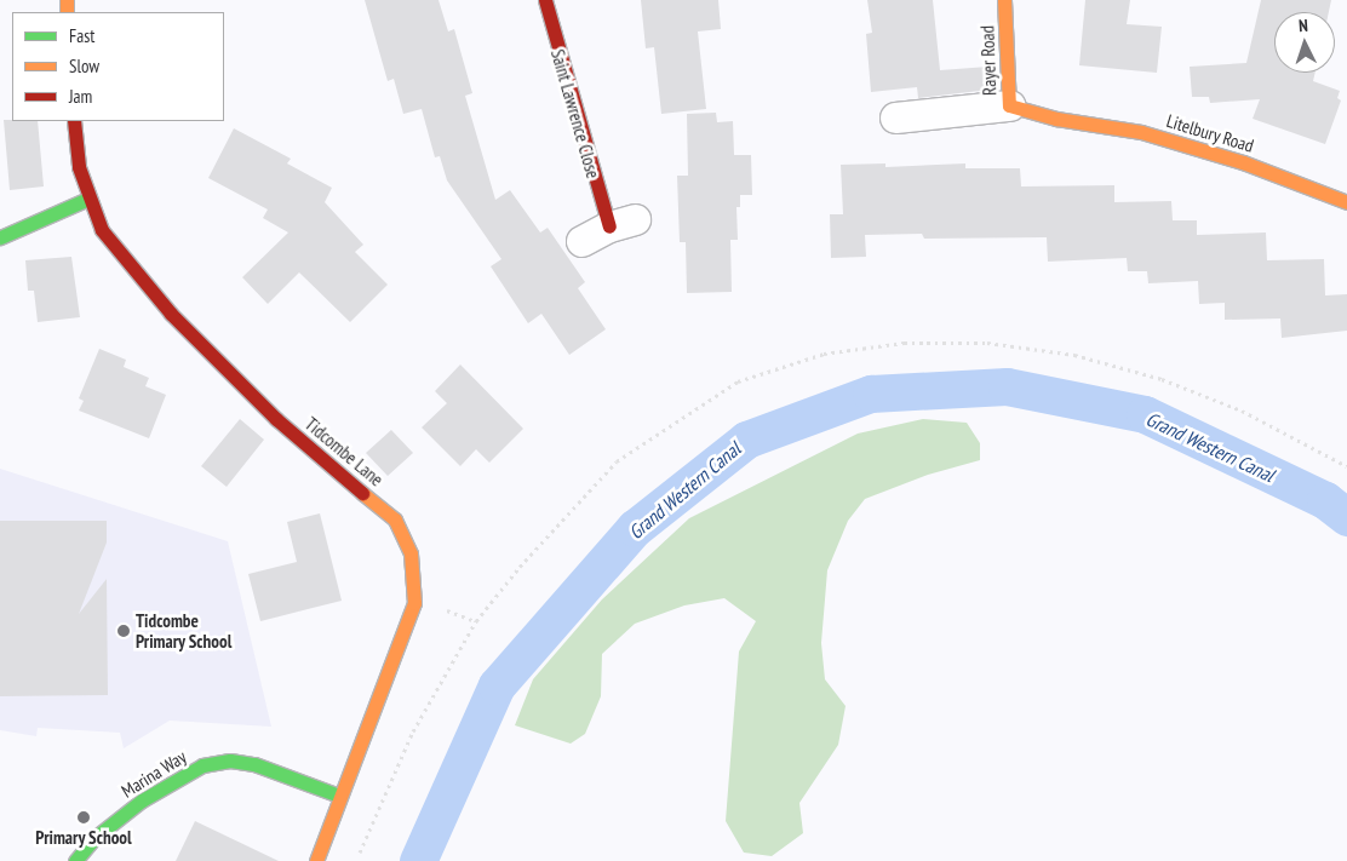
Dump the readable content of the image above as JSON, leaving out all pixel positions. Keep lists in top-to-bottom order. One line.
{"streets":{"street":["Rayer Road","Saint Lawrence Close","Litelbury Road","Tidcombe Lane","Marina Way"]},"crossings":[["Rayer Road","Litelbury Road"],["Tidcombe Lane","Marina Way"]],"water":["Grand Western Canal"],"places":["Tidcombe Primary School","Primary School"],"legend":["Fast","Slow","Jam"],"north":"top"}
